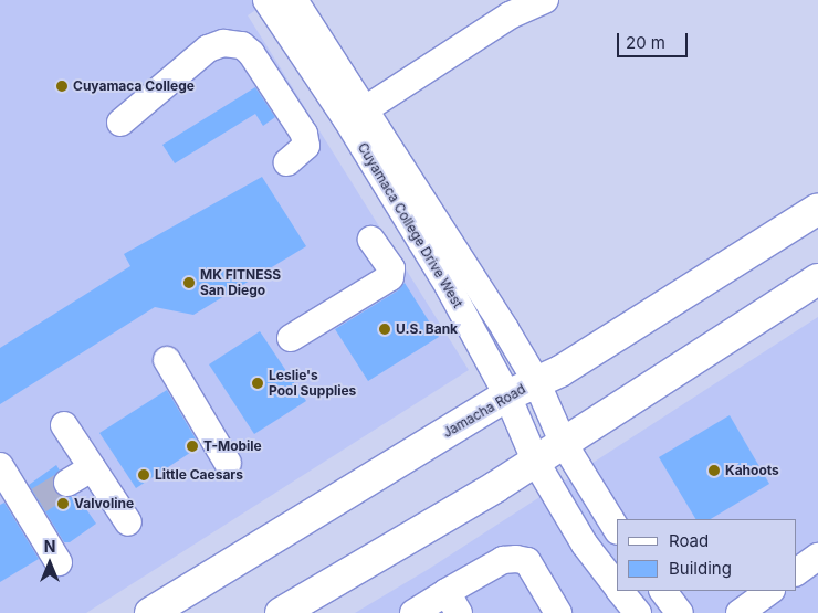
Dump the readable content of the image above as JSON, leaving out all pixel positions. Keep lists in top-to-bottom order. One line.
{"streets":{"main road":["Jamacha Road"],"street":["Cuyamaca College Drive West"]},"crossings":[["Cuyamaca College Drive West","Jamacha Road"]],"places":["Cuyamaca College","MK FITNESS San Diego","U.S. Bank","Leslie's Pool Supplies","T-Mobile","Kahoots","Little Caesars","Valvoline"],"legend":["Road","Building"],"scale_bar":"20 m","north":"top"}
